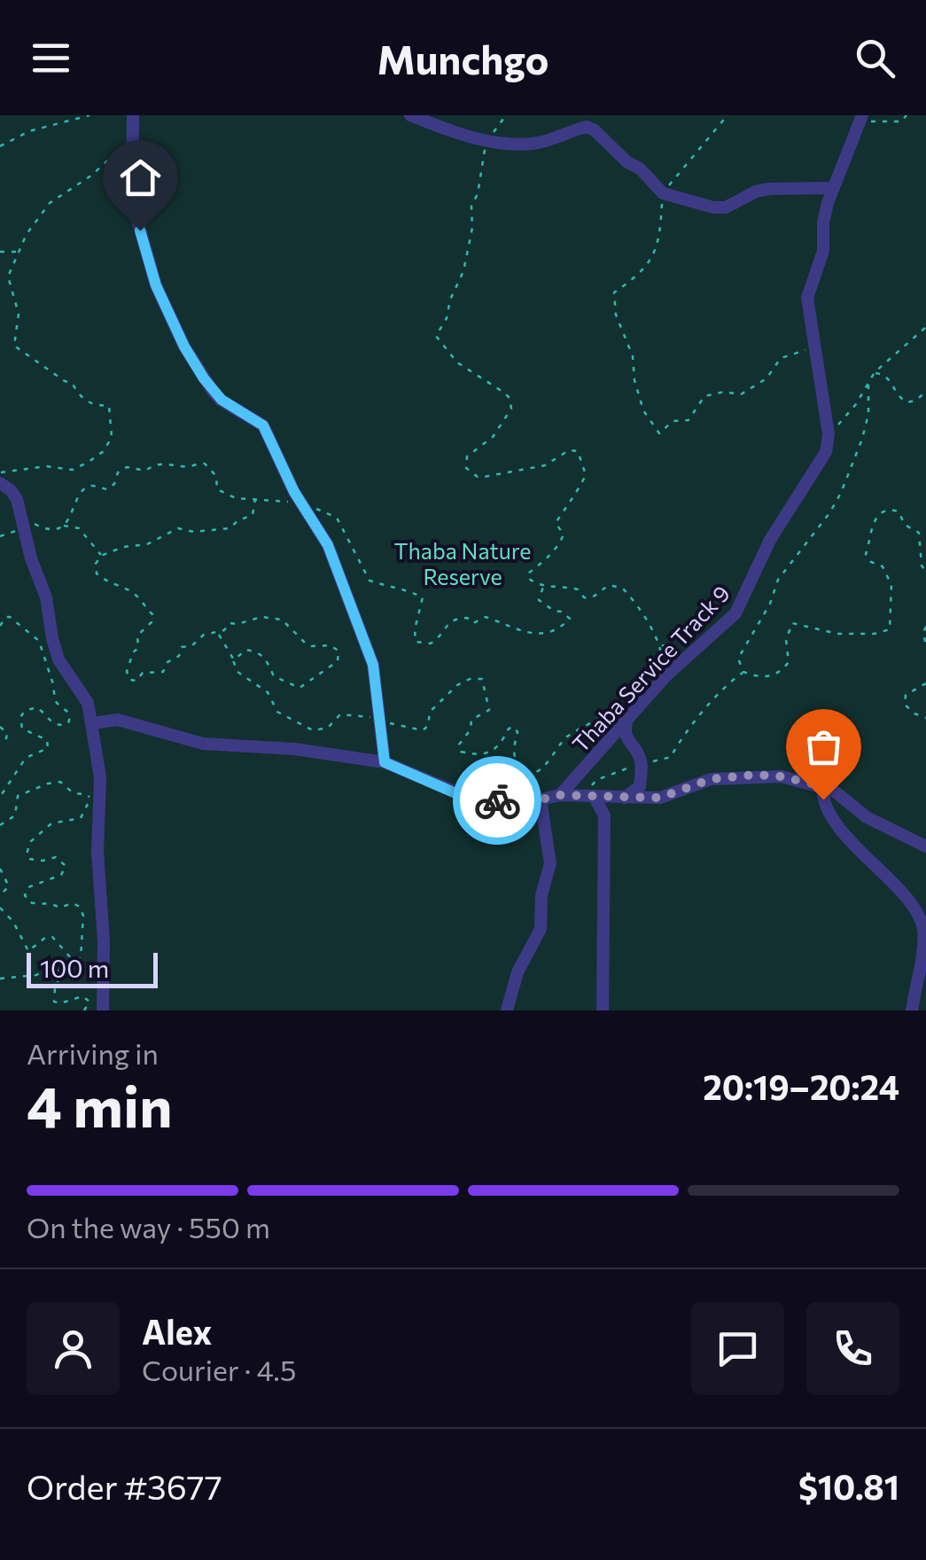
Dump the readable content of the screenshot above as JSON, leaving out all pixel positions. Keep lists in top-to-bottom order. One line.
{"streets":{"street":["Thaba Service Track 9"]},"parks":["Thaba Nature Reserve"],"scale_bar":"100 m","page":{"header":"Munchgo","scale":"100 m","heading":["4 min","Arriving in","20:19–20:24"],"panel":["Alex","Courier · 4.5","Order #3677","$10.81"],"bar":"On the way · 550 m"}}
